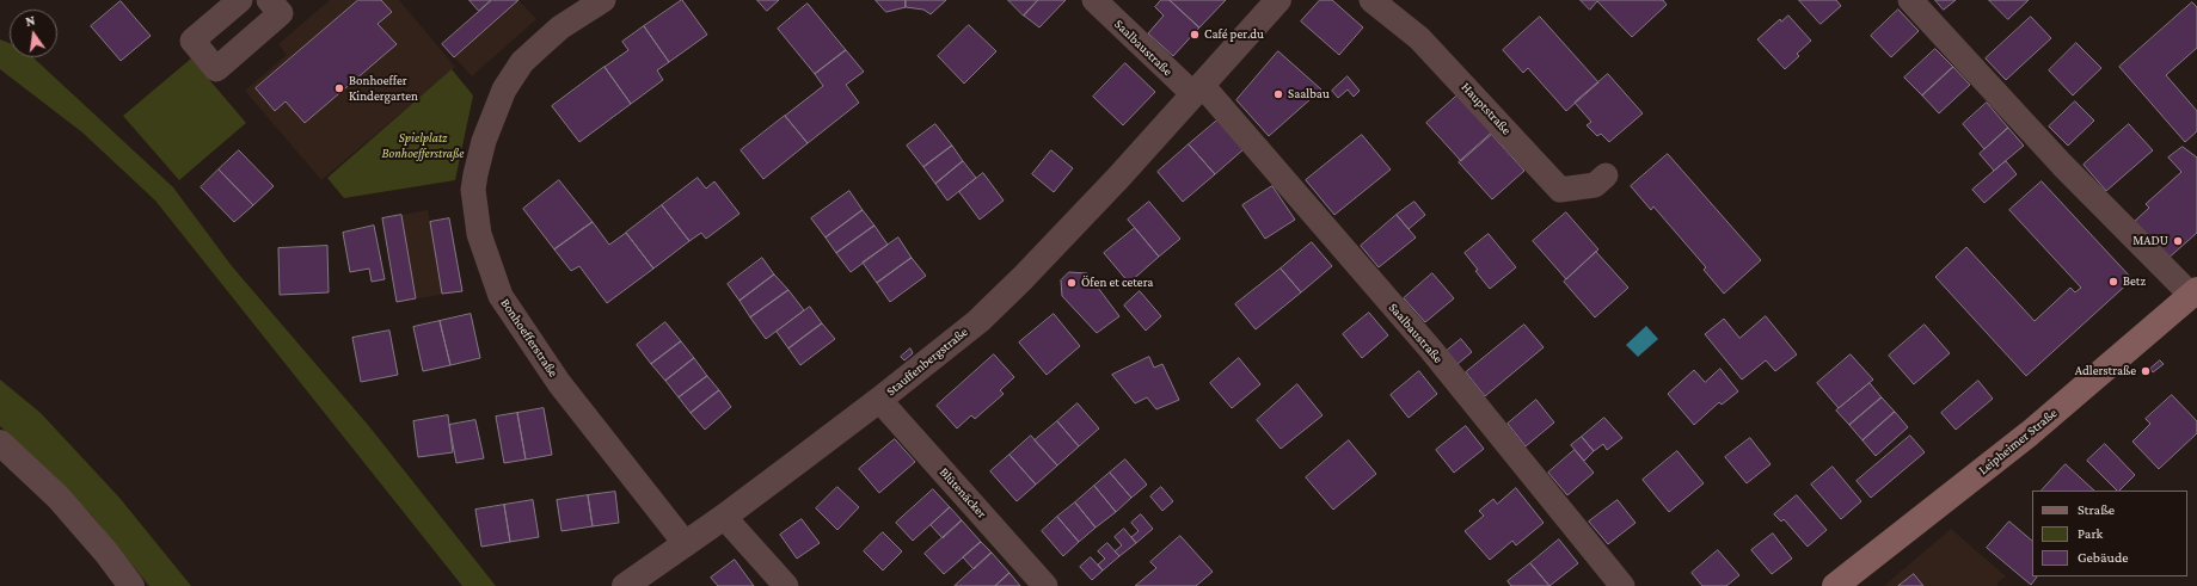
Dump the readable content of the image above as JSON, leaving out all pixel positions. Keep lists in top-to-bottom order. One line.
{"streets":{"main road":["Leipheimer Straße"],"street":["Saalbaustraße","Hauptstraße","Bonhoefferstraße","Stauffenbergstraße","Blütenäcker"]},"crossings":[["Saalbaustraße","Stauffenbergstraße"],["Bonhoefferstraße","Stauffenbergstraße"],["Stauffenbergstraße","Blütenäcker"]],"parks":["Spielplatz Bonhoefferstraße"],"places":["Café per.du","Bonhoeffer Kindergarten","Saalbau","MADU","Betz","Öfen et cetera","Adlerstraße"],"legend":["Straße","Park","Gebäude"],"north":"top"}
